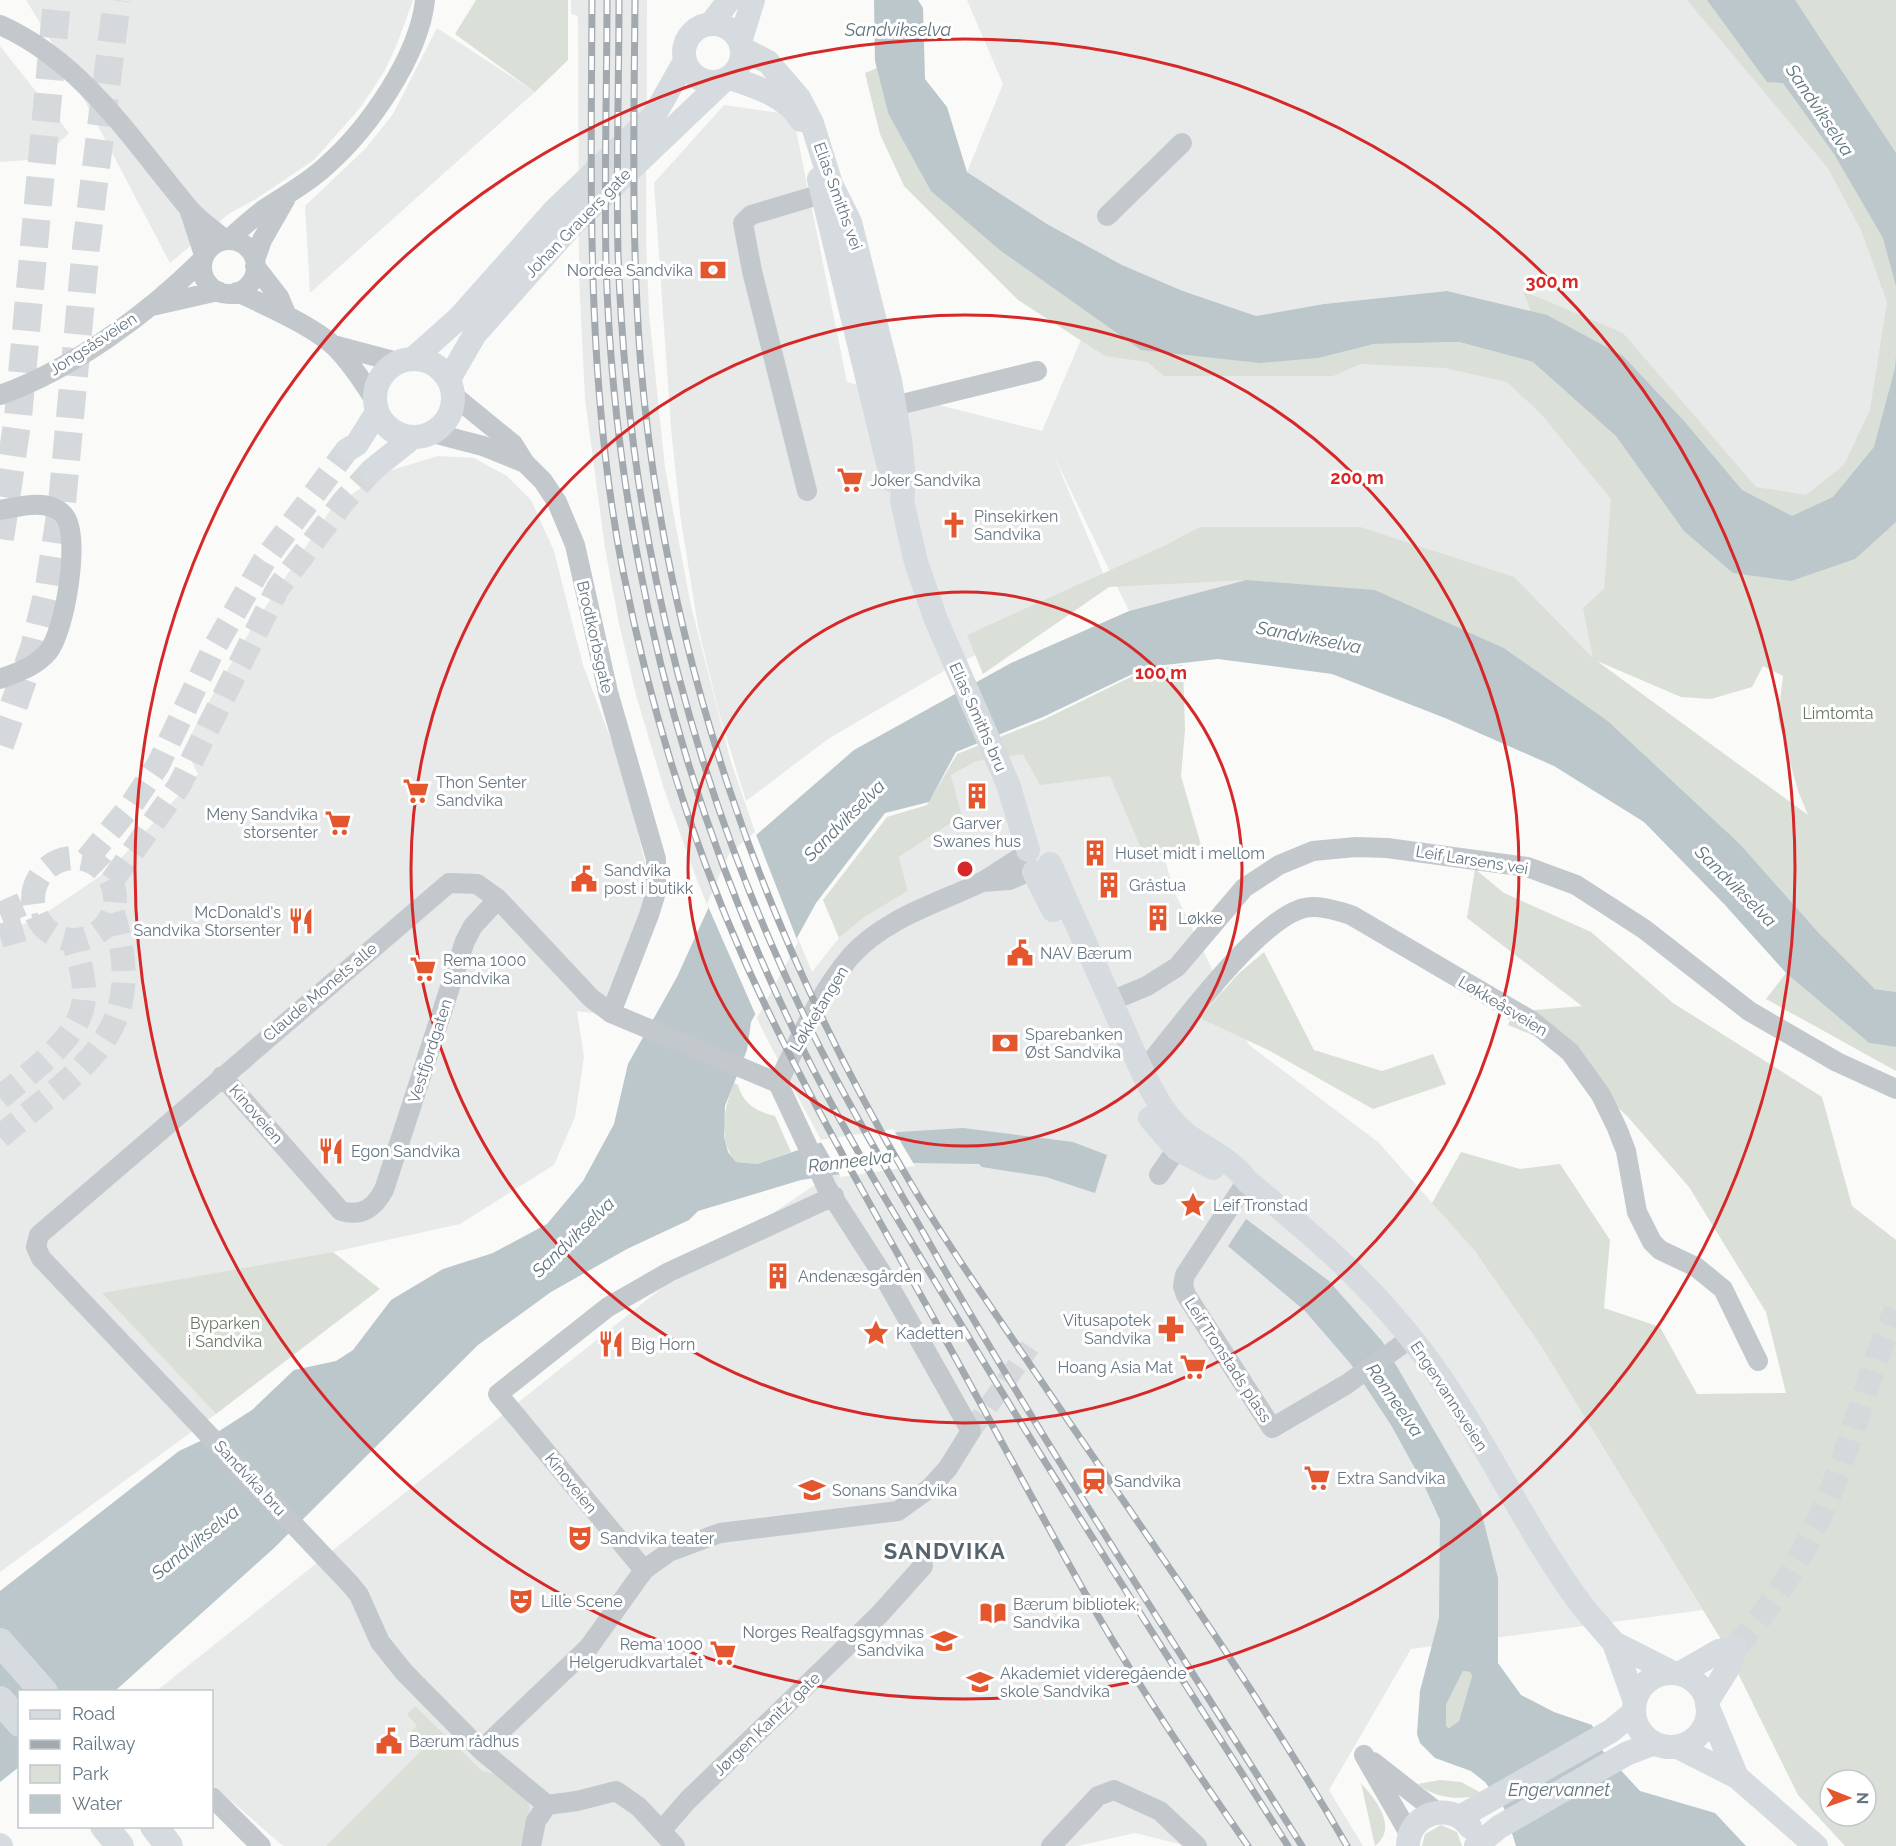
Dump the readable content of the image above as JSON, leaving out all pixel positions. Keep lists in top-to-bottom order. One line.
{"streets":{"main road":["Elias Smiths vei","Johan Grauers gate","Elias Smiths bru","Engervannsveien"],"street":["Jongsåsveien","Brodtkorbsgate","Leif Larsens vei","Claude Monets alle","Løkkeåsveien","Løkketangen","Vestfjordgaten","Kinoveien","Leif Tronstads plass","Sandvika bru","Jørgen Kanitz' gate"]},"crossings":[["Elias Smiths vei","Johan Grauers gate"],["Elias Smiths vei","Elias Smiths bru"],["Johan Grauers gate","Brodtkorbsgate"],["Brodtkorbsgate","Claude Monets alle"],["Elias Smiths bru","Løkketangen"],["Claude Monets alle","Løkketangen"],["Claude Monets alle","Vestfjordgaten"],["Claude Monets alle","Kinoveien"],["Claude Monets alle","Sandvika bru"],["Løkkeåsveien","Engervannsveien"],["Vestfjordgaten","Kinoveien"],["Leif Tronstads plass","Engervannsveien"]],"districts":["SANDVIKA"],"water":["Sandvikselva","Rønneelva","Engervannet"],"parks":["Limtomta","Byparken i Sandvika"],"places":{"bank":["Nordea Sandvika","Sparebanken Øst Sandvika"],"supermarket":["Joker Sandvika","Thon Senter Sandvika","Meny Sandvika storsenter","Rema 1000 Sandvika","Hoang Asia Mat","Extra Sandvika","Rema 1000 Helgerudkvartalet"],"church":["Pinsekirken Sandvika"],"building":["Garver Swanes hus","Huset midt i mellom","Gråstua","Løkke","Andenæsgården"],"public building":["Sandvika post i butikk","NAV Bærum","Bærum rådhus"],"restaurant":["McDonald's Sandvika Storsenter","Egon Sandvika","Big Horn"],"place":["Leif Tronstad","Kadetten"],"pharmacy":["Vitusapotek Sandvika"],"station":["Sandvika"],"school or university":["Sonans Sandvika","Norges Realfagsgymnas Sandvika","Akademiet videregående skole Sandvika"],"theatre":["Sandvika teater","Lille Scene"],"library":["Bærum bibliotek, Sandvika"]},"legend":["Road","Railway","Park","Water"],"north":"right","rings":["300 m","200 m","100 m"]}
